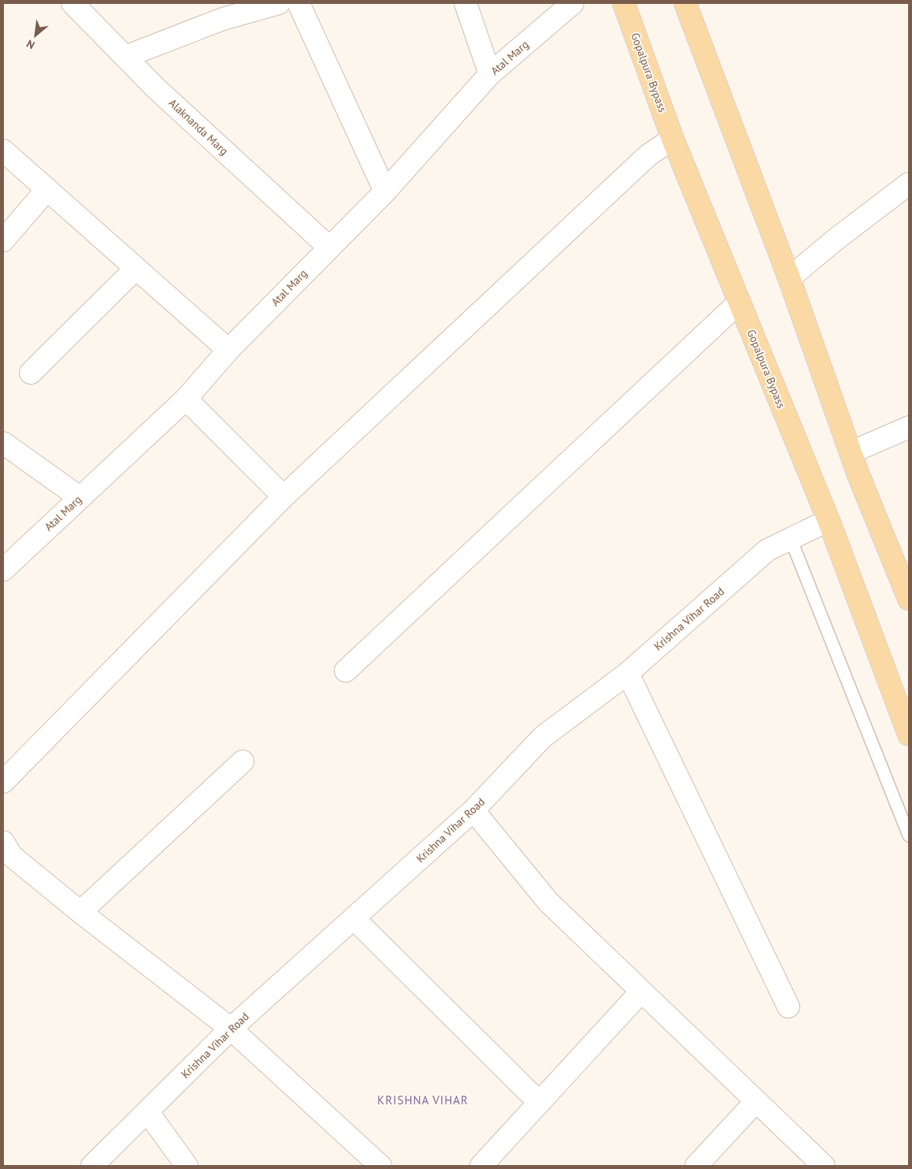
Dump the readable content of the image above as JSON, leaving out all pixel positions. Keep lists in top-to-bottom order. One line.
{"streets":{"main road":["Gopalpura Bypass"],"street":["Atal Marg","Alaknanda Marg","Krishna Vihar Road"]},"crossings":[["Atal Marg","Alaknanda Marg"],["Gopalpura Bypass","Krishna Vihar Road"]],"districts":["KRISHNA VIHAR"],"north":"bottom left"}
